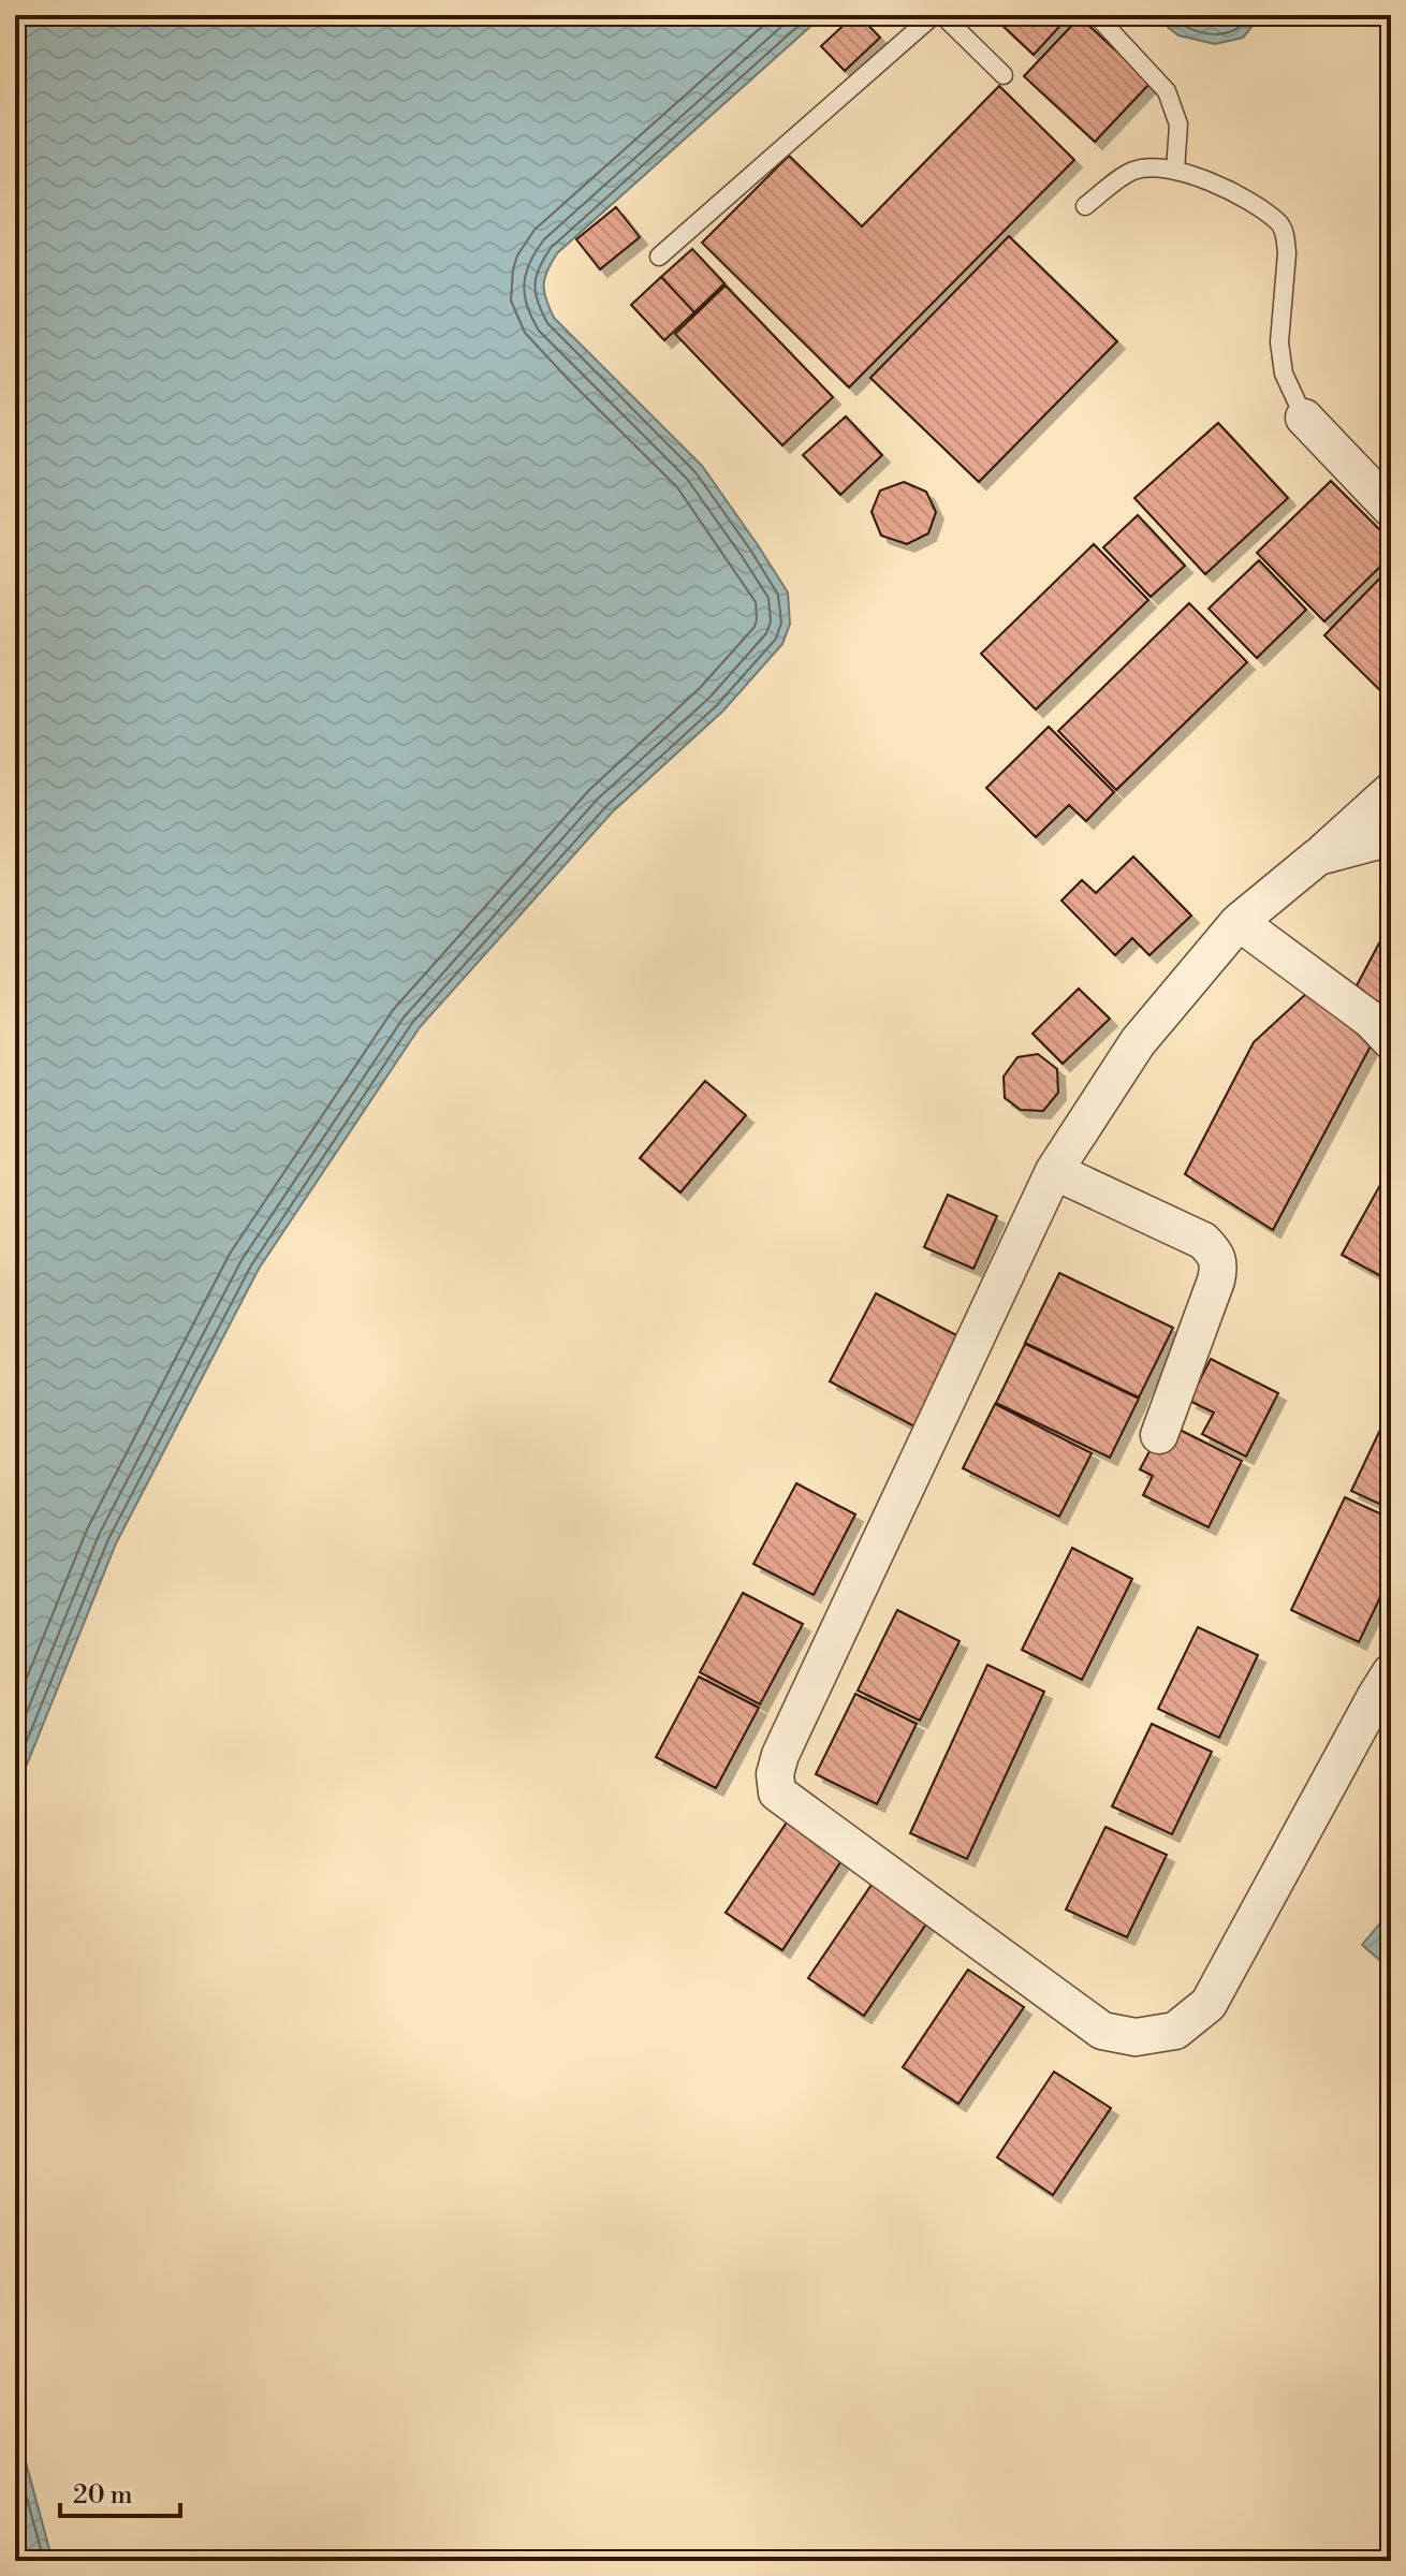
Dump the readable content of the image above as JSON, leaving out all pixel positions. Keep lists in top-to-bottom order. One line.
{"scale_bar":"20 m"}
